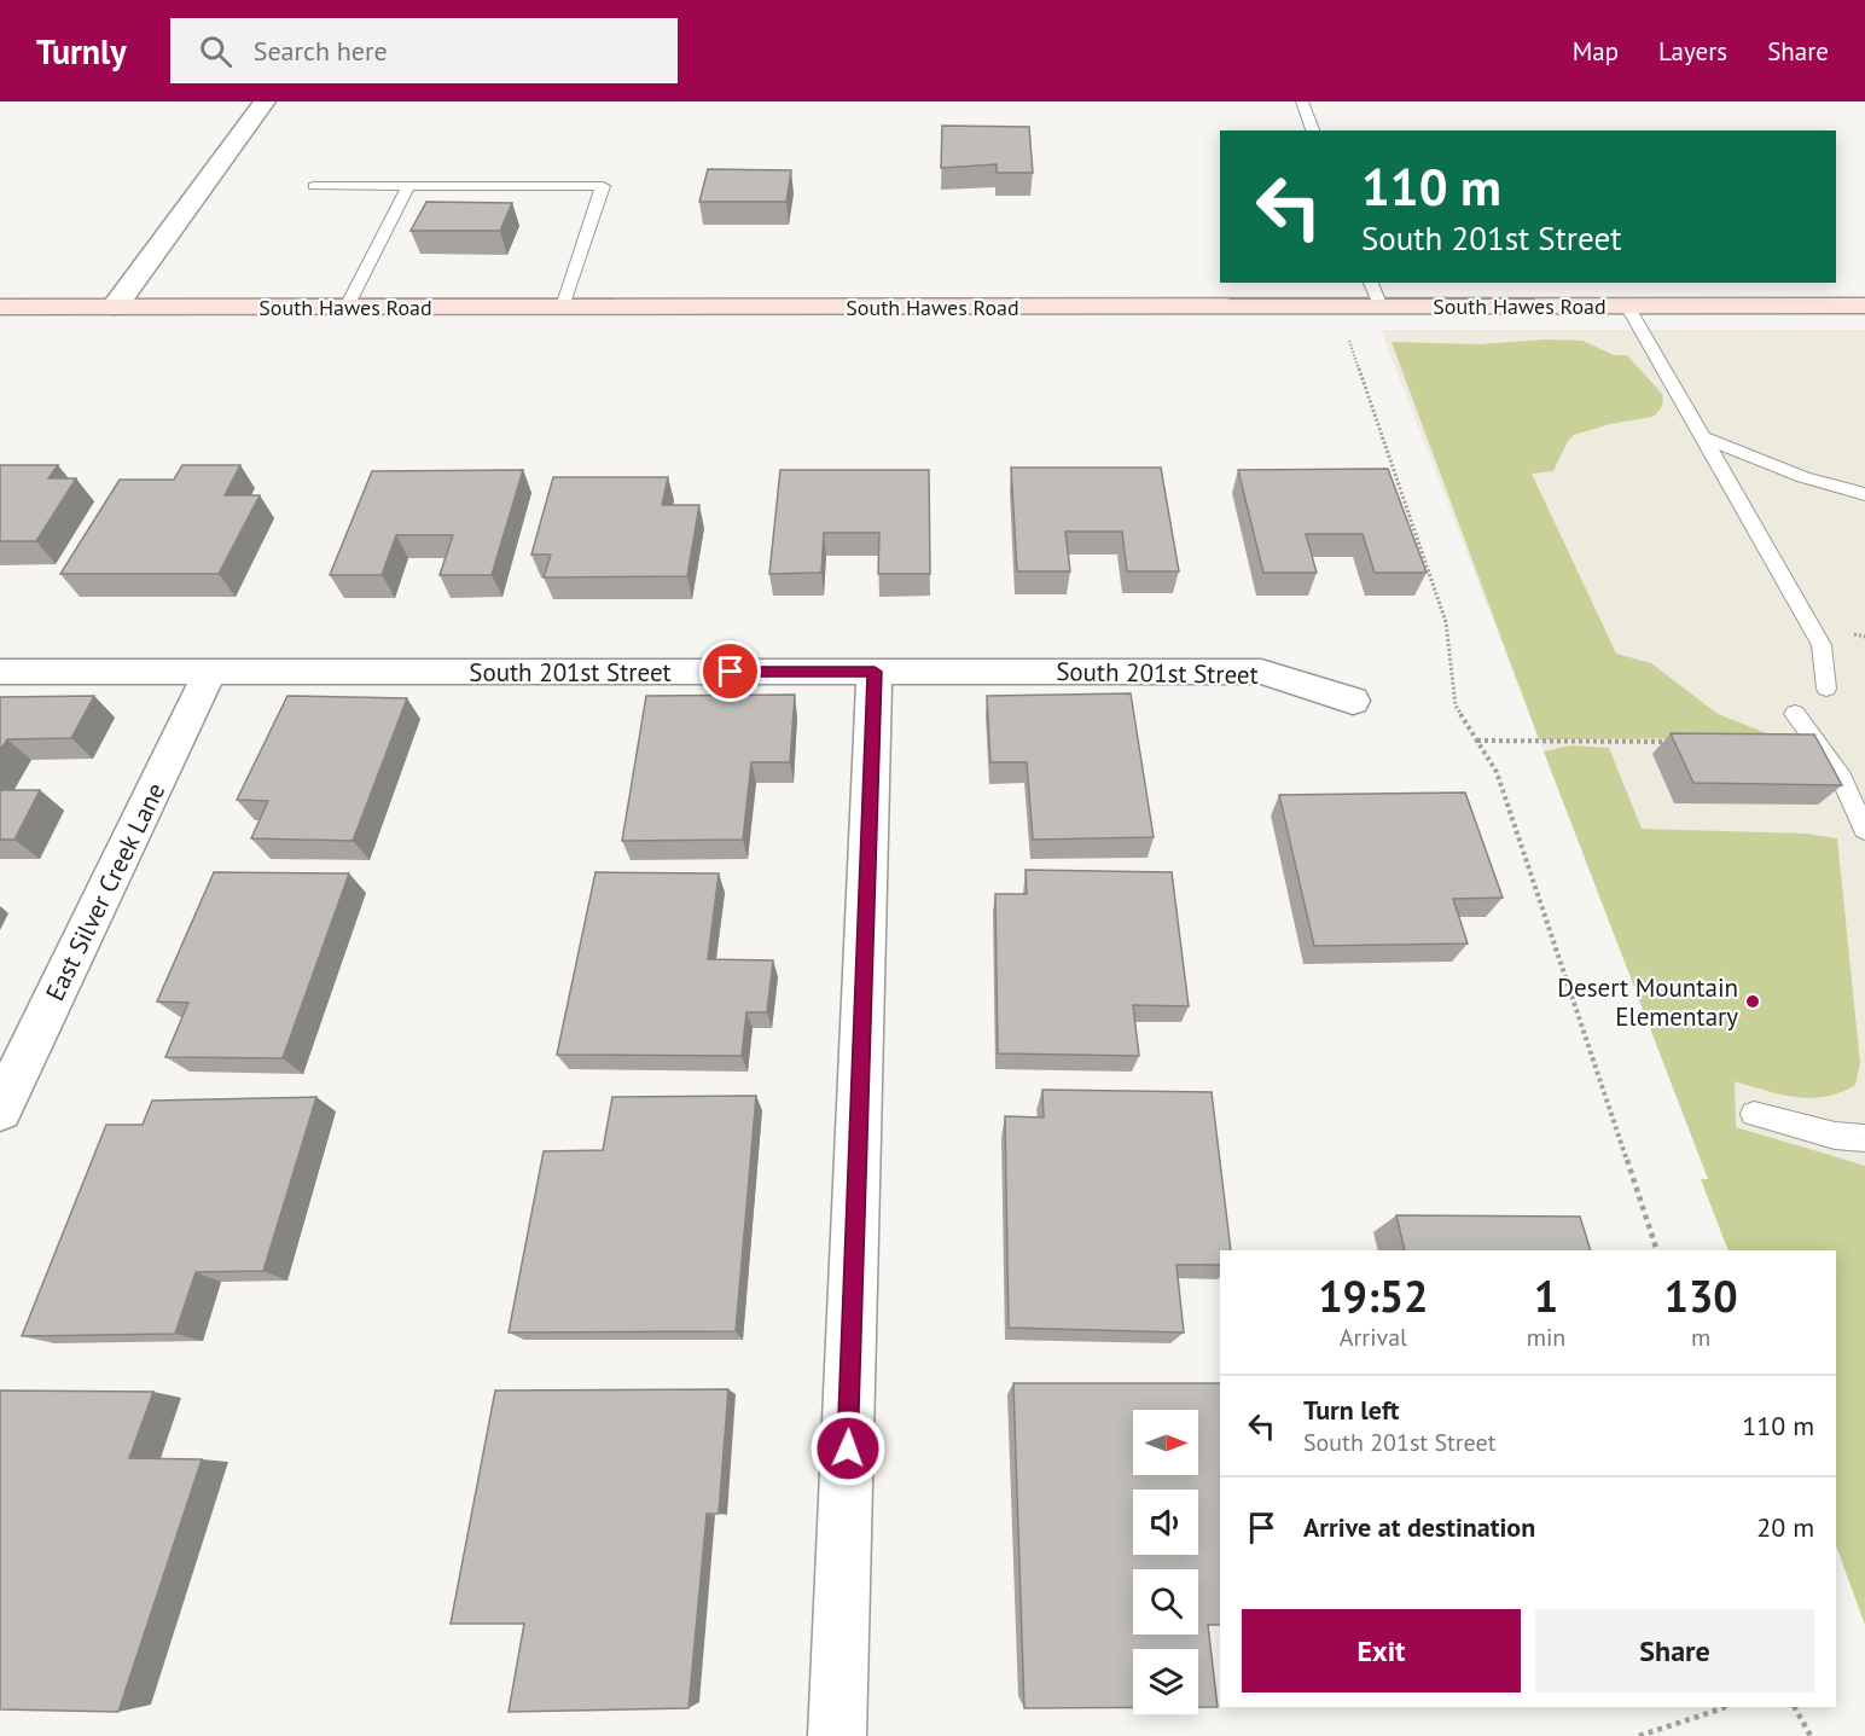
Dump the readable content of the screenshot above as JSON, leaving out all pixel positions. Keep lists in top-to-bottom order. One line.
{"streets":{"main road":["South Hawes Road"],"street":["South 201st Street","East Silver Creek Lane"]},"crossings":[["South 201st Street","East Silver Creek Lane"]],"places":["Desert Mountain Elementary"],"north":"right","page":{"header":"Turnly","search":"Search here","nav":["Map","Layers","Share"],"turn":["110 m","South 201st Street"],"eta":["19:52","Arrival","1","min","130","m"],"list":[{"name":"Turn left","note":"South 201st Street","value":"110 m"},{"name":"Arrive at destination","value":"20 m"}],"buttons":["Exit","Share"]}}
